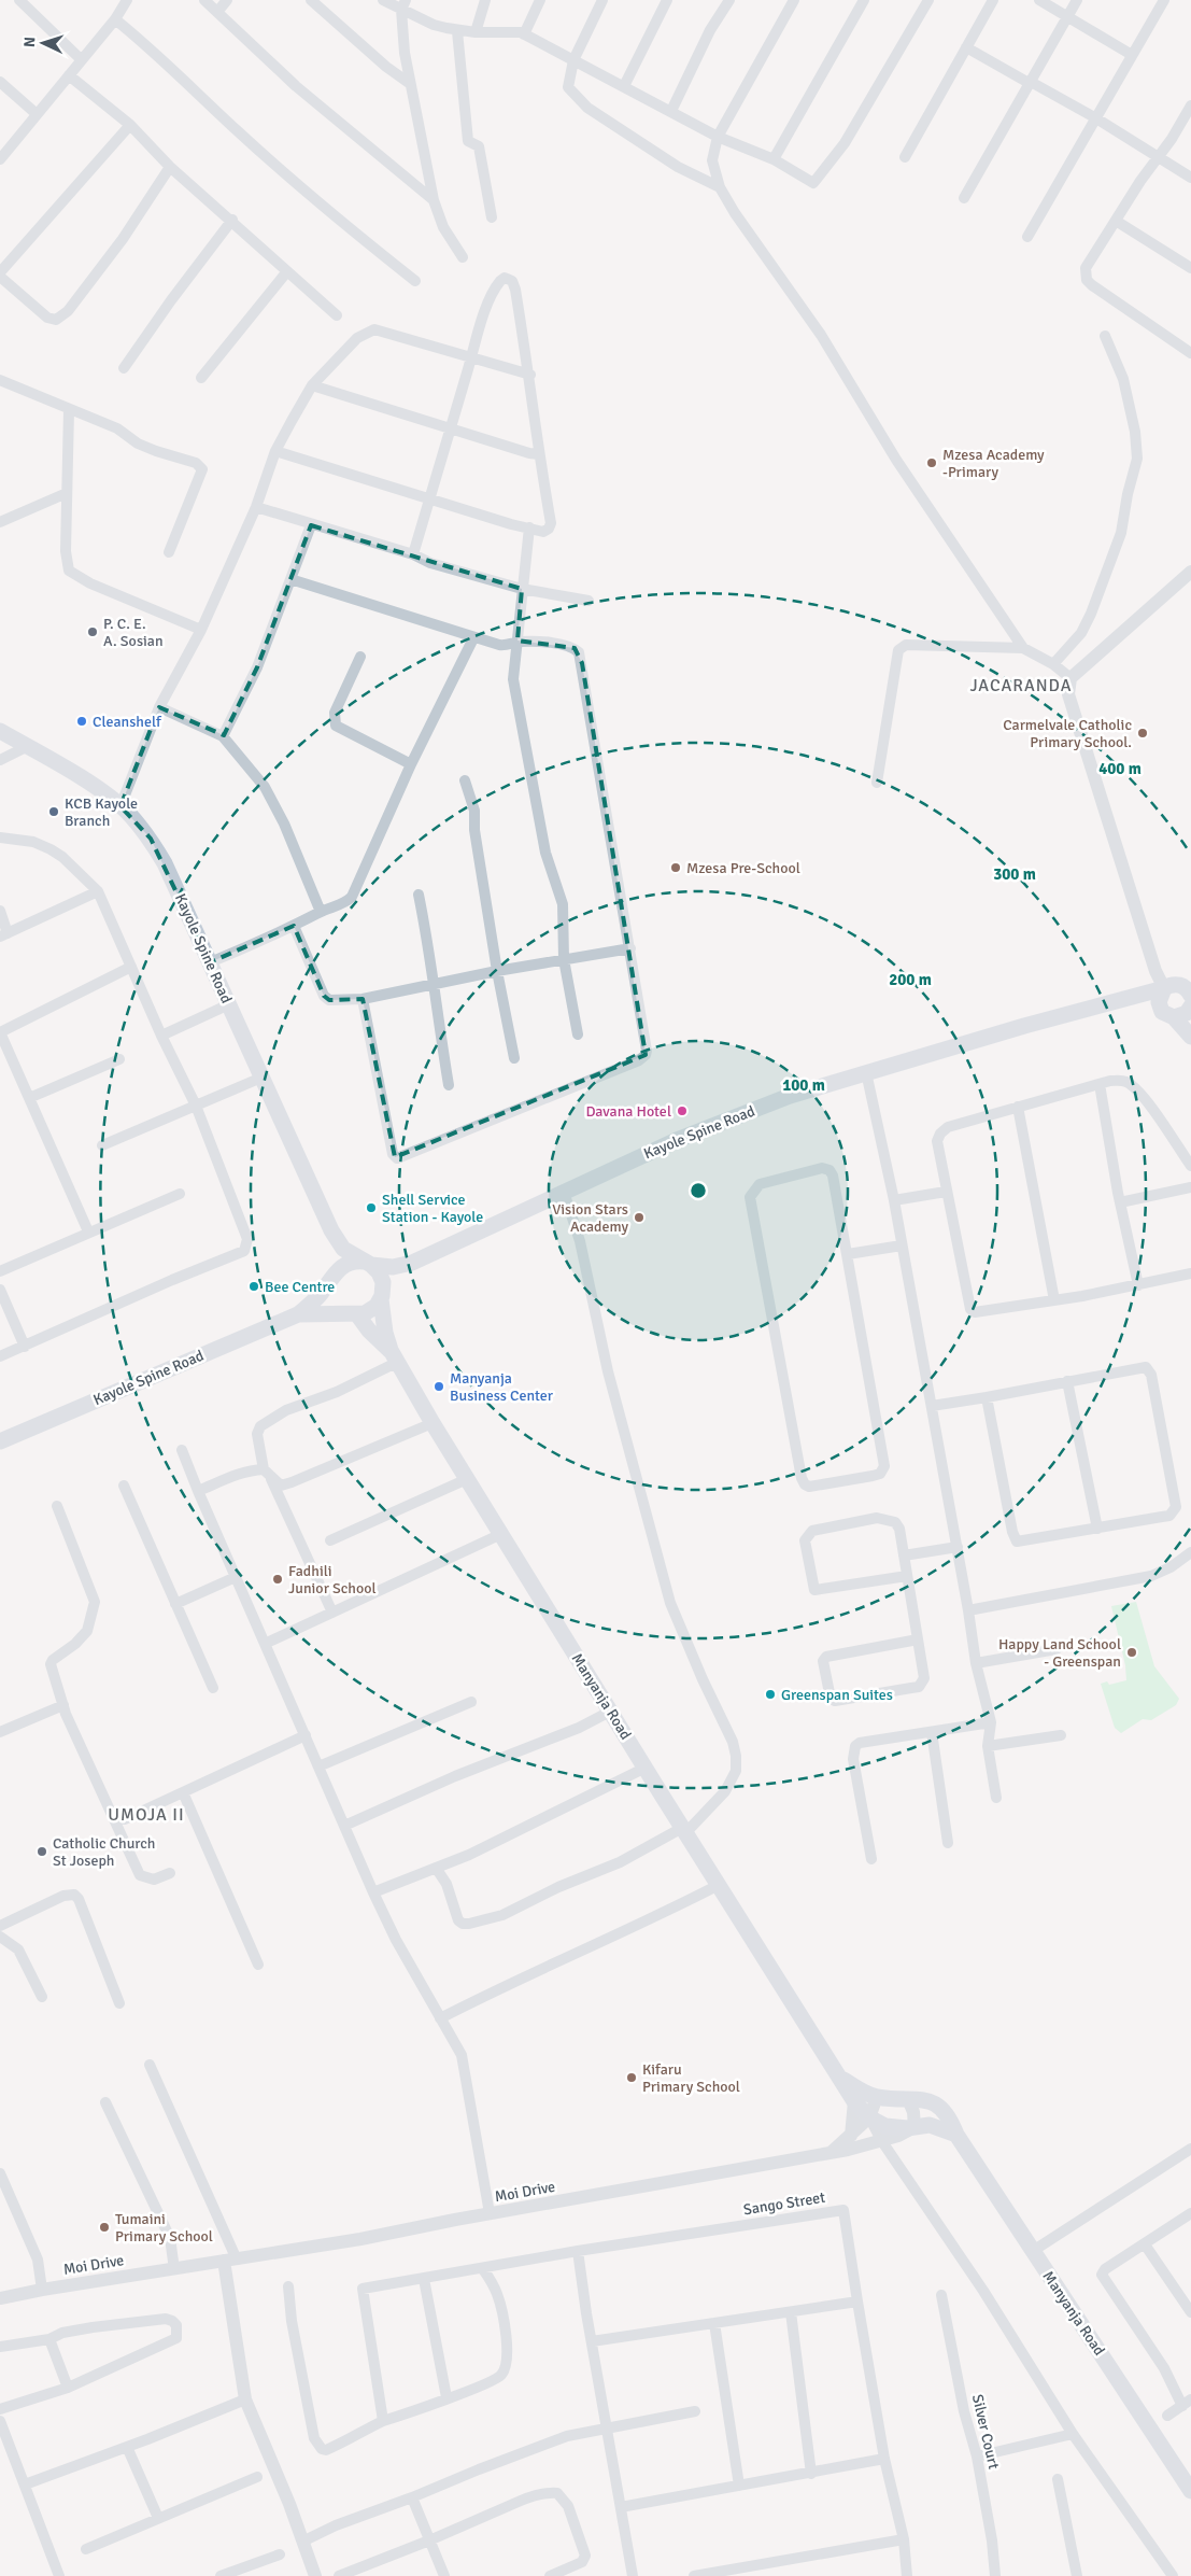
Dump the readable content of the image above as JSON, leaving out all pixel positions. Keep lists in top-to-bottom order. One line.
{"streets":{"main road":["Kayole Spine Road","Manyanja Road"],"street":["Moi Drive","Sango Street","Silver Court"]},"crossings":[["Manyanja Road","Moi Drive"]],"districts":["JACARANDA","UMOJA II"],"places":["Mzesa Academy -Primary","P. C. E. A. Sosian","Cleanshelf","Carmelvale Catholic Primary School.","KCB Kayole Branch","Mzesa Pre-School","Davana Hotel","Shell Service Station - Kayole","Vision Stars Academy","Bee Centre","Manyanja Business Center","Fadhili Junior School","Happy Land School - Greenspan","Greenspan Suites","Catholic Church St Joseph","Kifaru Primary School","Tumaini Primary School"],"north":"left","rings":["400 m","300 m","200 m","100 m"]}
